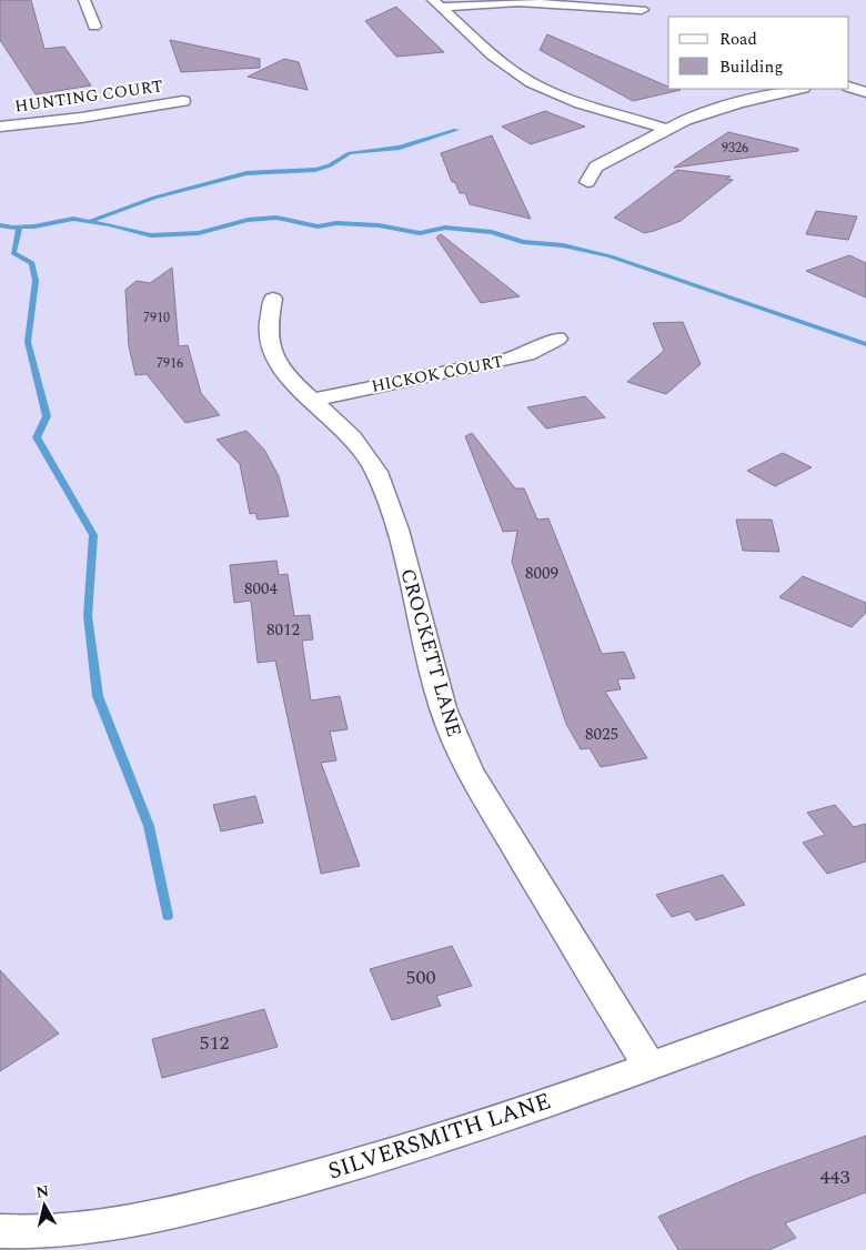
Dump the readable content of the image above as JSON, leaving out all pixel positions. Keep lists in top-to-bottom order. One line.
{"streets":{"street":["HUNTING COURT","HICKOK COURT","CROCKETT LANE","SILVERSMITH LANE"]},"crossings":[["HICKOK COURT","CROCKETT LANE"],["CROCKETT LANE","SILVERSMITH LANE"]],"house_numbers":["9326","7910","7916","8009","8004","8012","8025","500","512","443"],"legend":["Road","Building"],"north":"top"}
